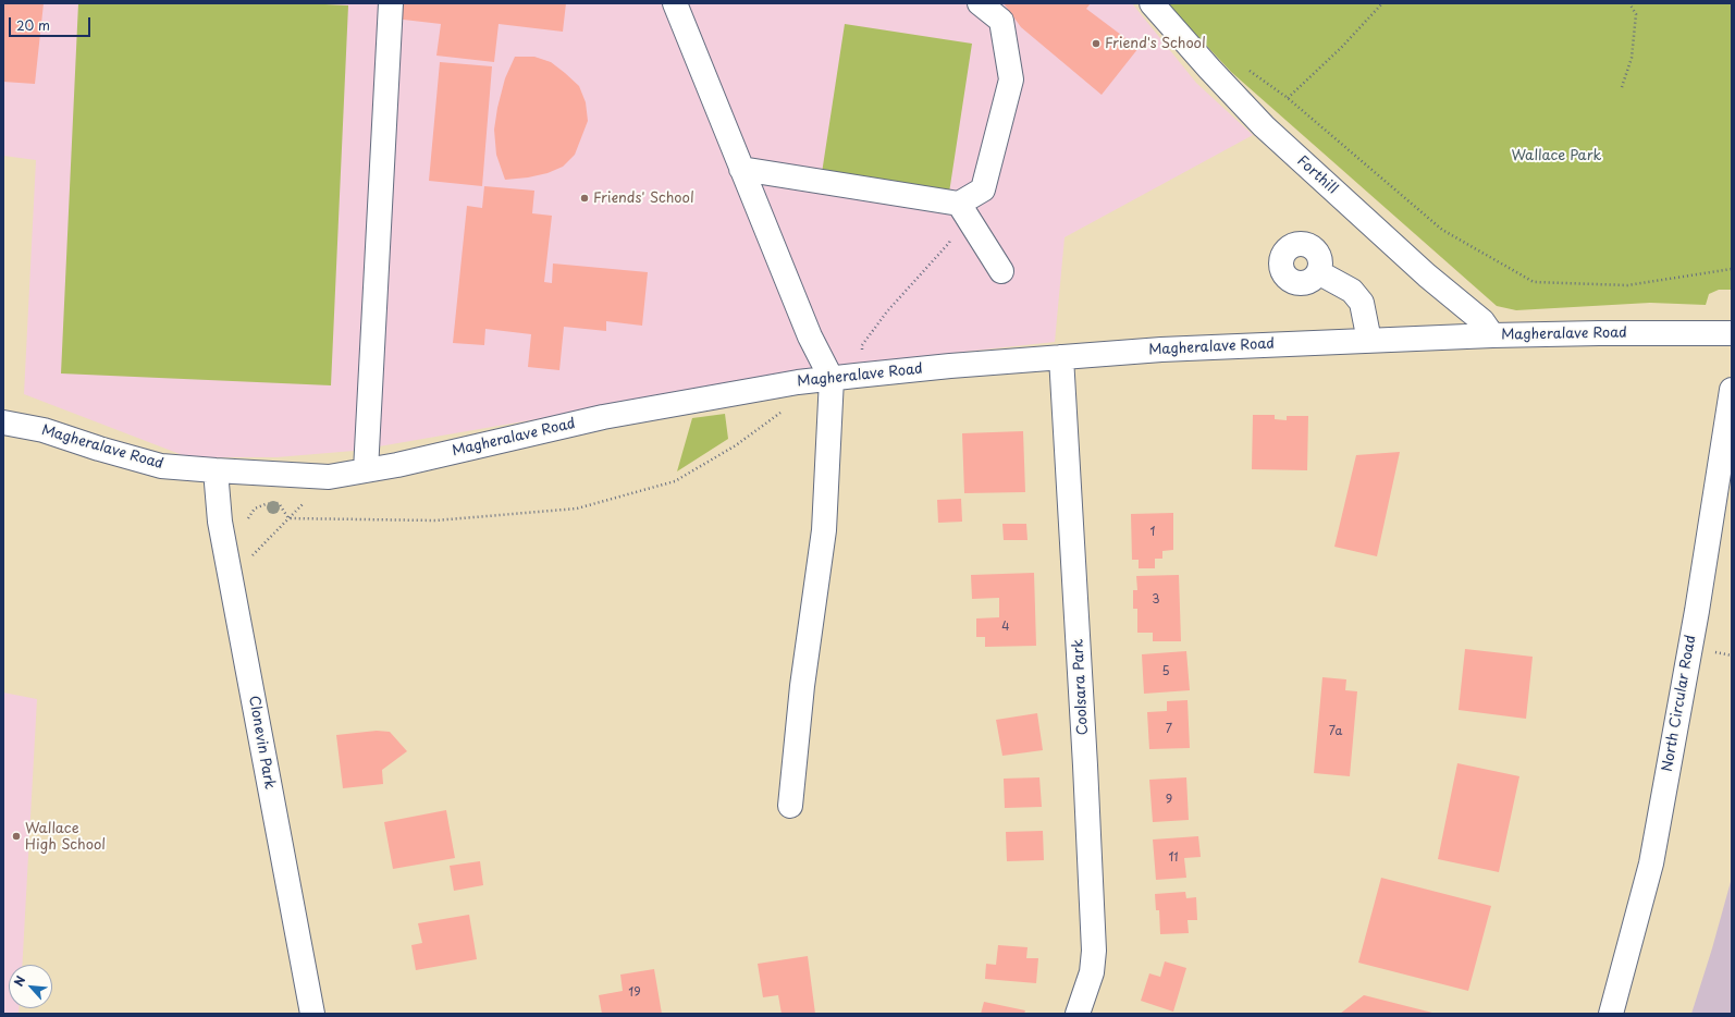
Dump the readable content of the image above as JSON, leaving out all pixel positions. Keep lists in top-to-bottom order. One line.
{"streets":{"street":["Forthill","Magheralave Road","Coolsara Park","North Circular Road","Clonevin Park"]},"crossings":[["Forthill","Magheralave Road"],["Magheralave Road","Coolsara Park"],["Magheralave Road","Clonevin Park"]],"parks":["Wallace Park"],"places":["Friend's School","Friends' School","Wallace High School"],"house_numbers":["1","3","4","5","7","7a","9","11","19"],"scale_bar":"20 m","north":"top left"}
